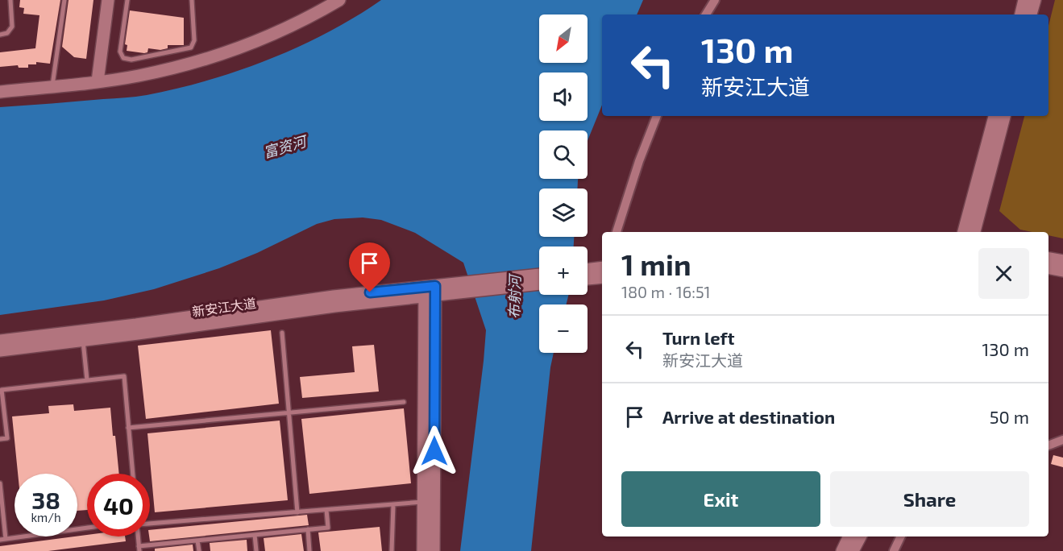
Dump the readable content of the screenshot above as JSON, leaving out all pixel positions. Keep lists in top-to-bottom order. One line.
{"streets":{"main road":["新安江大道"]},"water":["富资河","布射河"],"north":"bottom left","page":{"map_buttons":["+","−"],"turn":["130 m","新安江大道"],"heading":["1 min","180 m · 16:51"],"list":[{"name":"Turn left","note":"新安江大道","value":"130 m"},{"name":"Arrive at destination","value":"50 m"}],"buttons":["Exit","Share"],"speed":"38 km/h","limit":"40"}}
